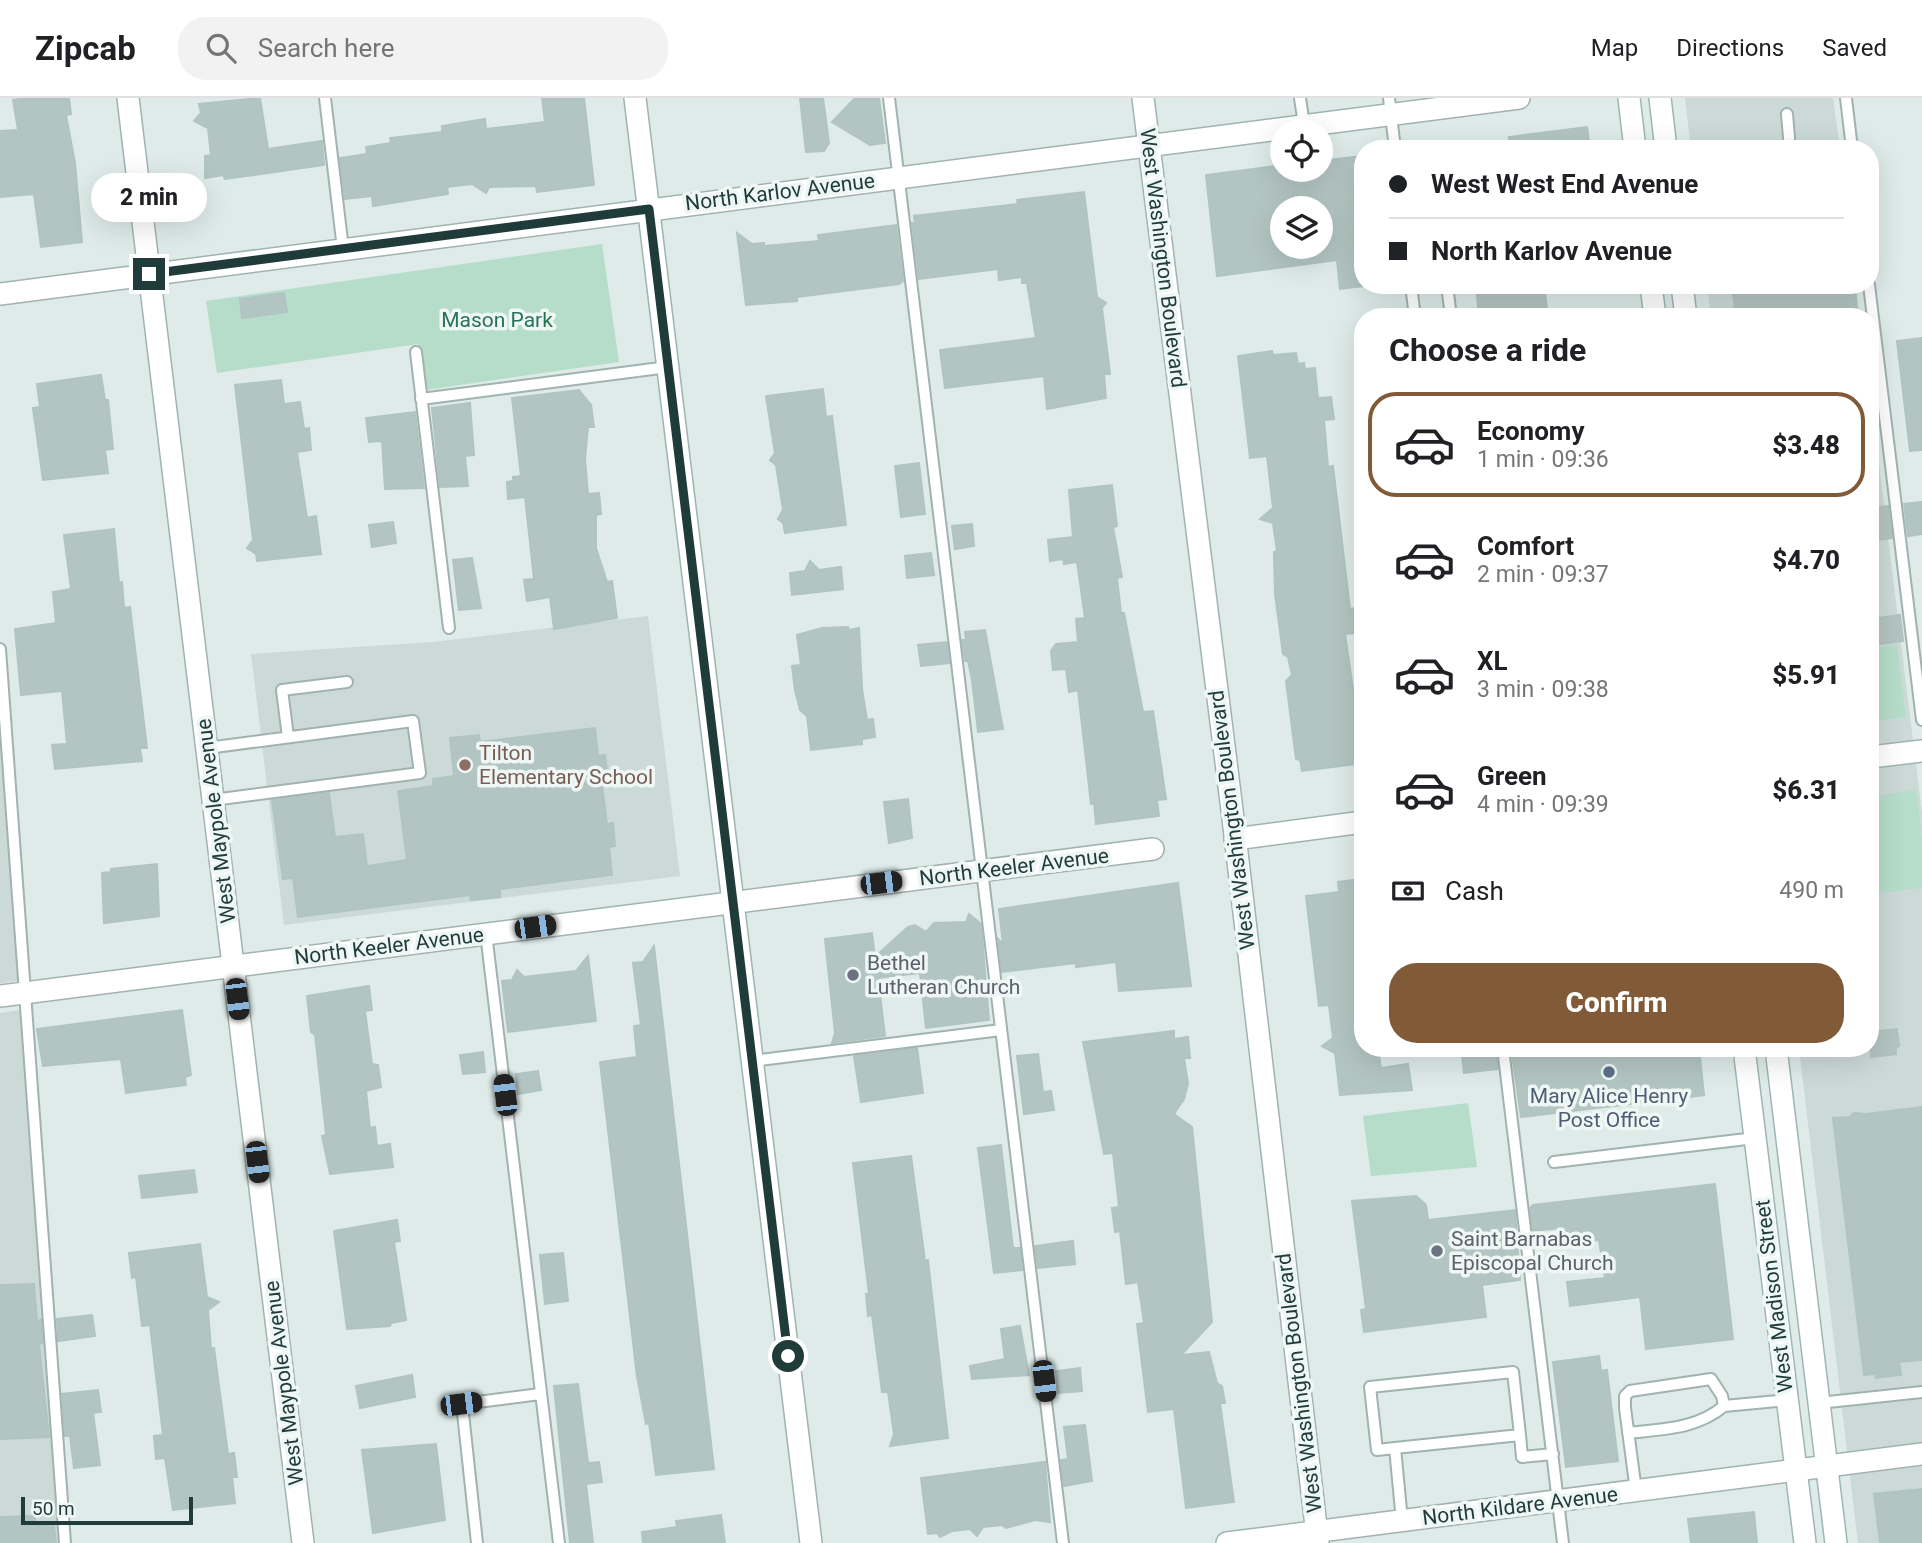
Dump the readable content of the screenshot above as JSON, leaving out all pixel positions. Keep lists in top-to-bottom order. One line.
{"streets":{"street":["North Karlov Avenue","West Washington Boulevard","West Maypole Avenue","North Keeler Avenue","West Madison Street","North Kildare Avenue"]},"crossings":[["North Karlov Avenue","West Washington Boulevard"],["North Karlov Avenue","West Maypole Avenue"],["West Washington Boulevard","North Kildare Avenue"],["West Maypole Avenue","North Keeler Avenue"],["West Madison Street","North Kildare Avenue"]],"parks":["Mason Park"],"places":["Tilton Elementary School","Bethel Lutheran Church","Mary Alice Henry Post Office","Saint Barnabas Episcopal Church"],"scale_bar":"50 m","page":{"header":"Zipcab","search":"Search here","nav":["Map","Directions","Saved"],"banner":["West West End Avenue","North Karlov Avenue"],"bubble":"2 min","heading":"Choose a ride","list":[{"name":"Economy","note":"1 min · 09:36","value":"$3.48"},{"name":"Comfort","note":"2 min · 09:37","value":"$4.70"},{"name":"XL","note":"3 min · 09:38","value":"$5.91"},{"name":"Green","note":"4 min · 09:39","value":"$6.31"}],"pay":["Cash","490 m"],"buttons":"Confirm","scale":"50 m"}}
